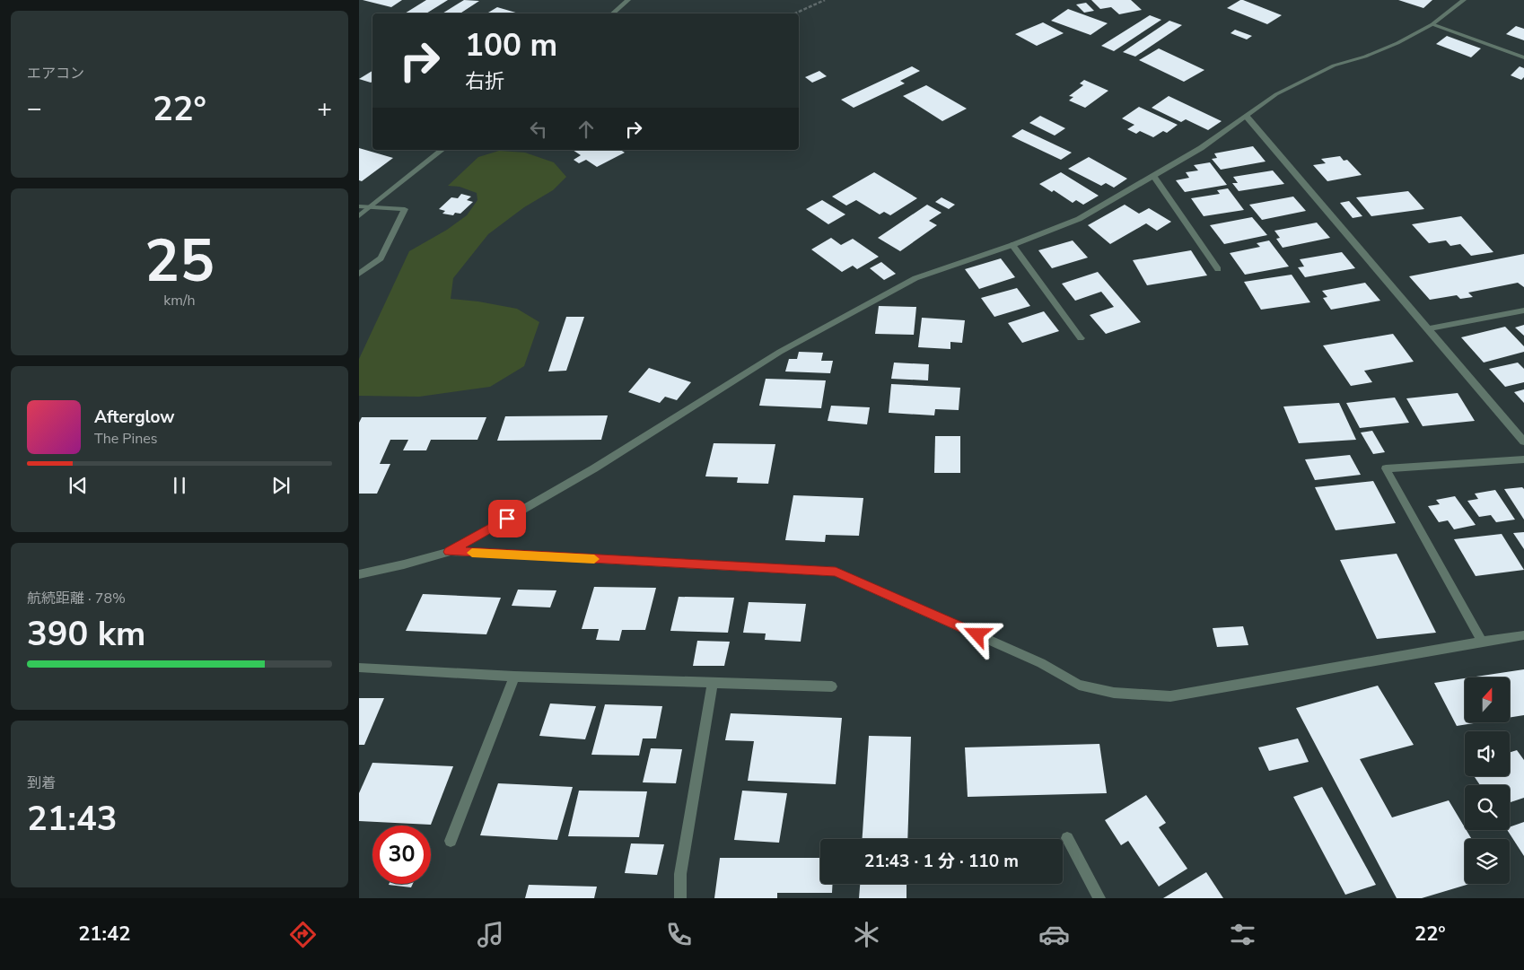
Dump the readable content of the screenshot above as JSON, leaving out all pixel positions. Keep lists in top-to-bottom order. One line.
{"north":"top","page":{"tile":["エアコン",["25","km/h"],["航続距離 · 78%","390 km"],["到着","21:43"]],"turn":["100 m","右折"],"heat":["−","22°","+"],"song":["Afterglow","The Pines"],"limit":"30","trip":"21:43 · 1 分 · 110 m","tabs":["21:42","22°"]}}
